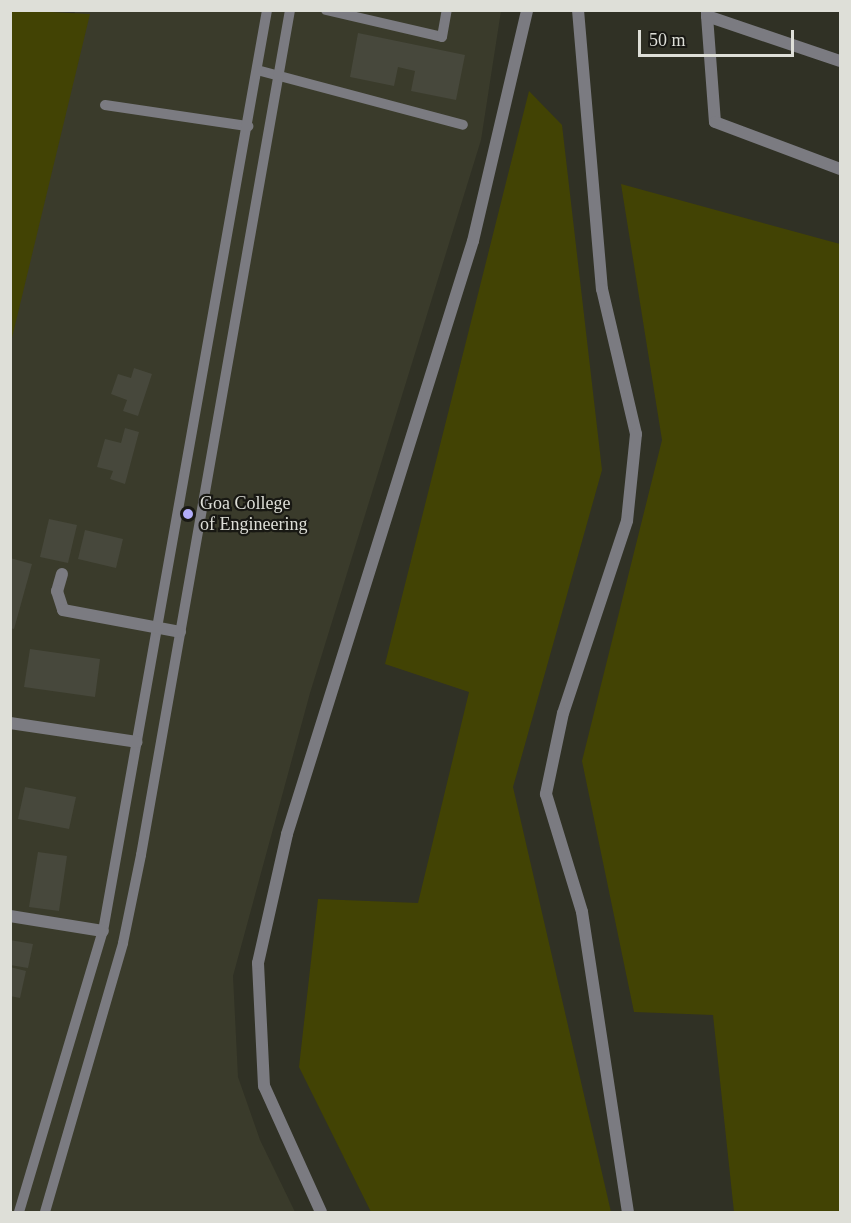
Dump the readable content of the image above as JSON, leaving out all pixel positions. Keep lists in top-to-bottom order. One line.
{"places":["Goa College of Engineering"],"scale_bar":"50 m"}
